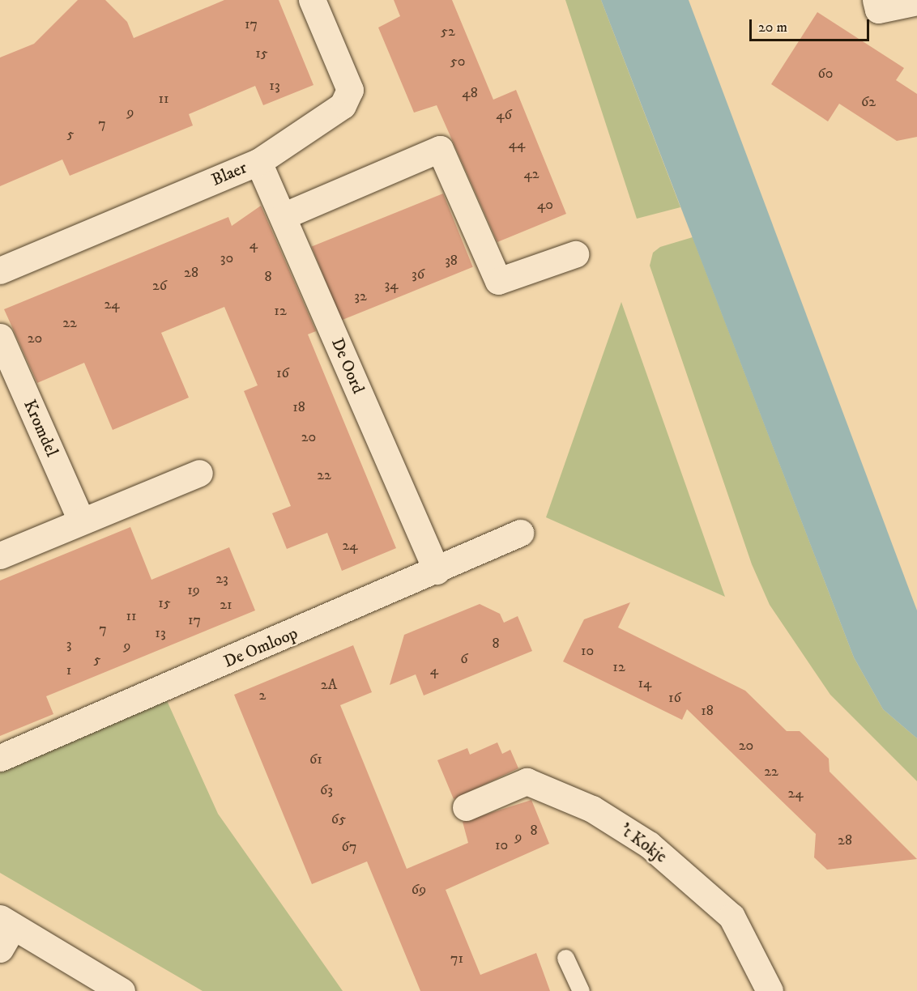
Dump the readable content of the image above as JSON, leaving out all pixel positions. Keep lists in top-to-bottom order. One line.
{"streets":{"street":["Blaer","De Oord","Kromdel","De Omloop","'t Kokje"]},"crossings":[["Blaer","De Oord"],["De Oord","De Omloop"]],"house_numbers":["17","52","15","50","60","13","48","11","62","9","46","7","5","44","42","40","4","30","38","28","36","8","34","26","32","24","12","22","20","16","18","20","22","24","23","19","15","21","11","17","7","13","8","3","9","10","6","5","12","1","4","14","2A","2","16","18","20","61","22","63","24","65","8","9","28","10","67","69","71"],"scale_bar":"20 m"}
